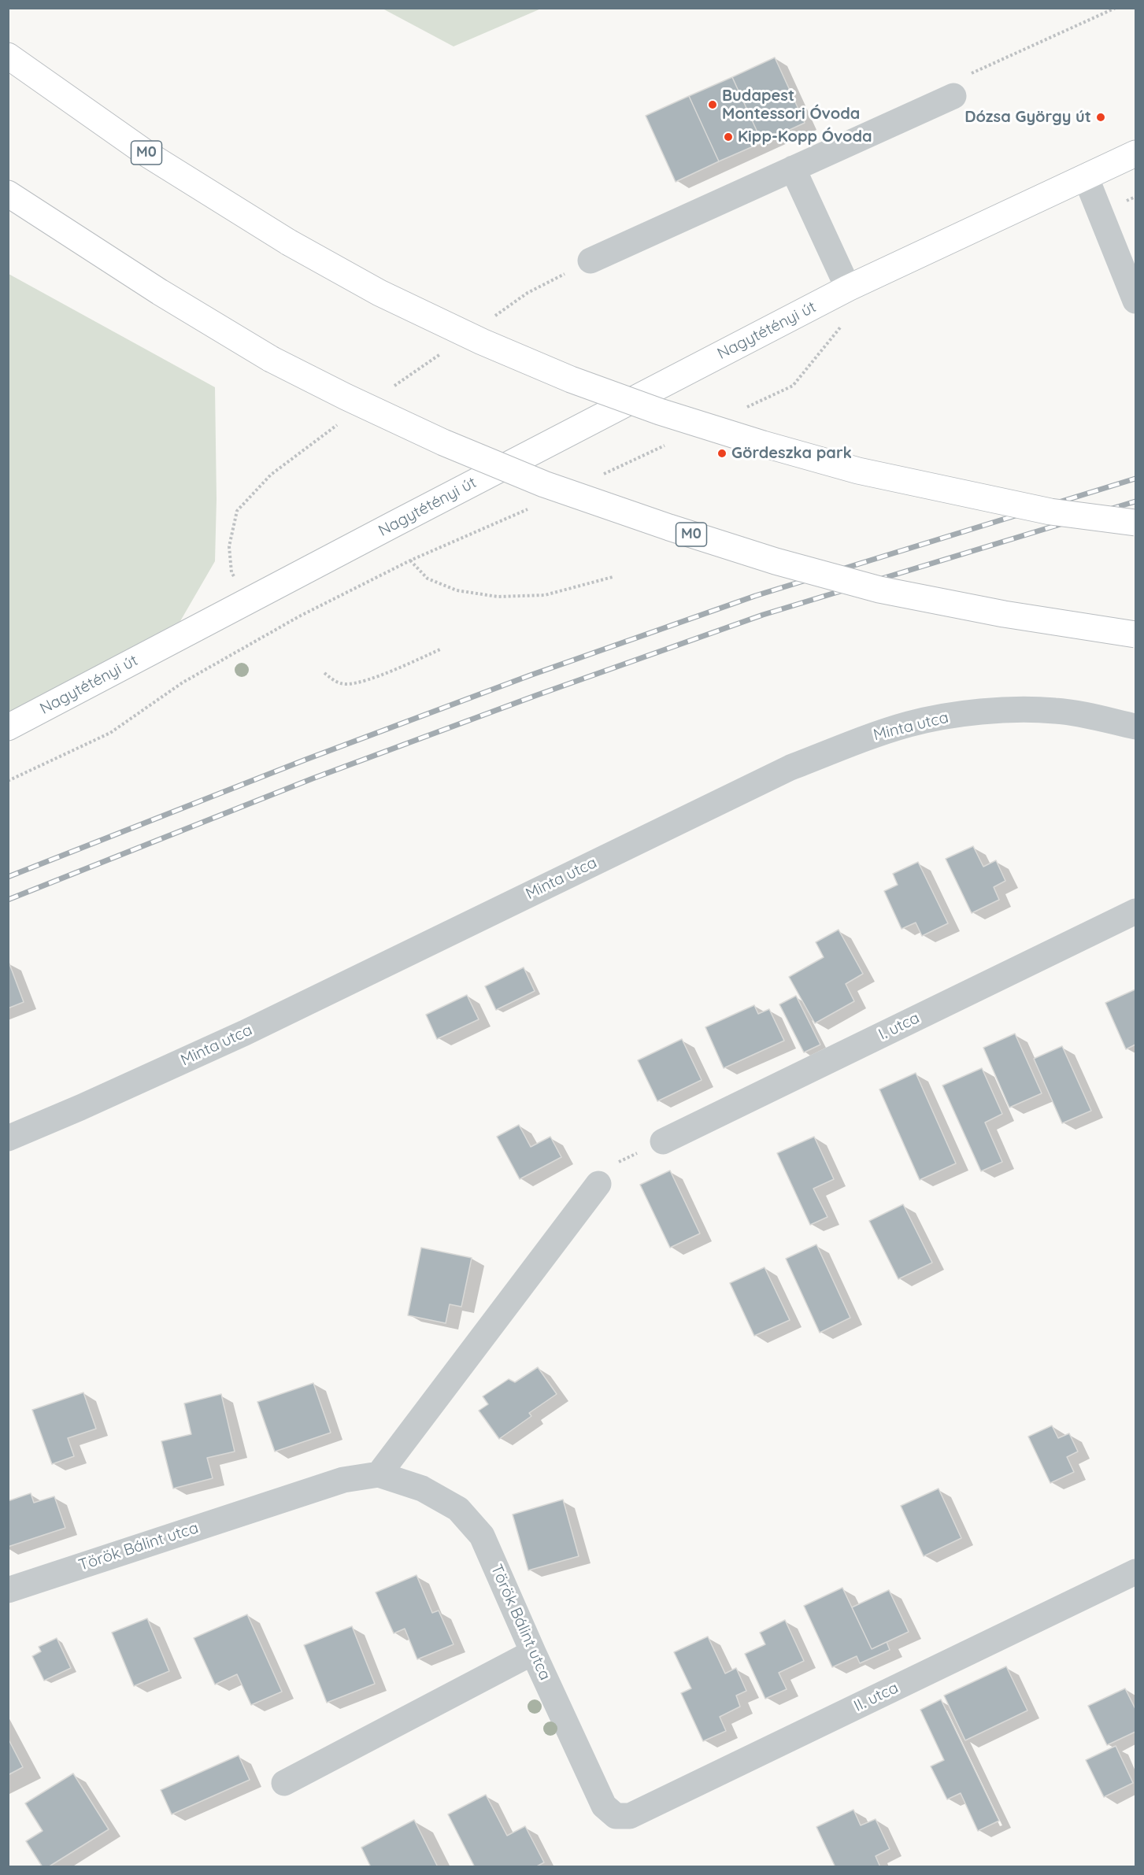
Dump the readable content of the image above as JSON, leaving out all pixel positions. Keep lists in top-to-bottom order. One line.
{"streets":{"main road":["M0","Nagytétényi út"],"street":["Minta utca","I. utca","Török Bálint utca","II. utca"]},"crossings":[["Török Bálint utca","II. utca"]],"places":["Budapest Montessori Óvoda","Dózsa György út","Kipp-Kopp Óvoda","Gördeszka park"]}
